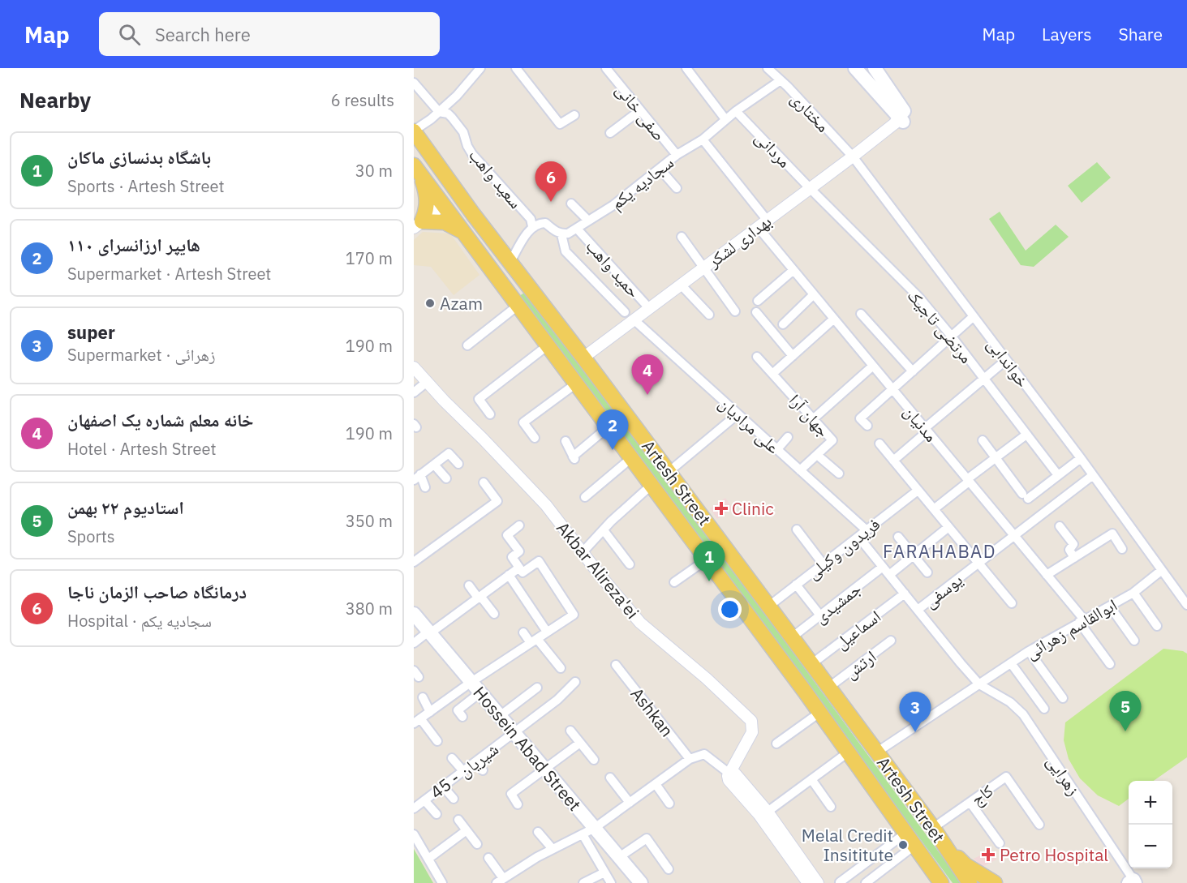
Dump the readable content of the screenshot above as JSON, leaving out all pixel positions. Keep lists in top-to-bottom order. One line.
{"streets":{"main road":["Artesh Street","Hossein Abad Street"],"street":["صفی خانی","مختاری","مردانی","سعید واهب","سجادیه یکم","بهداری لشکر","حمید واهب","مرتضی تاجیک","خواندابی","جهان آرا","مدنیان","علی مرادیان","فریدون وکیلی","Akbar Alireza'ei","یوسفی","جمشیدی","ابوالقاسم زهرائی","اسماعیل","ارتش","Ashkan","شیریان - 45","زهرایی","کاج"]},"crossings":[["صفی خانی","سجادیه یکم"],["مختاری","سجادیه یکم"],["مختاری","بهداری لشکر"],["مختاری","خواندابی"],["مردانی","سجادیه یکم"],["مردانی","بهداری لشکر"],["مردانی","مرتضی تاجیک"],["سجادیه یکم","حمید واهب"],["سجادیه یکم","مدنیان"],["سجادیه یکم","علی مرادیان"],["بهداری لشکر","حمید واهب"],["بهداری لشکر","مرتضی تاجیک"],["بهداری لشکر","خواندابی"],["بهداری لشکر","مدنیان"],["بهداری لشکر","علی مرادیان"],["بهداری لشکر","Artesh Street"],["خواندابی","یوسفی"],["خواندابی","ابوالقاسم زهرائی"],["جهان آرا","علی مرادیان"],["مدنیان","یوسفی"],["مدنیان","ابوالقاسم زهرائی"],["علی مرادیان","فریدون وکیلی"],["Artesh Street","فریدون وکیلی"],["Artesh Street","جمشیدی"],["Artesh Street","ابوالقاسم زهرائی"],["Artesh Street","اسماعیل"],["Artesh Street","ارتش"],["Artesh Street","کاج"],["ابوالقاسم زهرائی","زهرایی"],["Hossein Abad Street","شیریان - 45"]],"districts":["FARAHABAD"],"places":{"other":["Azam","Melal Credit Insititute"],"health":["Clinic","Petro Hospital"]},"page":{"header":"Map","search":"Search here","nav":["Map","Layers","Share"],"heading":["Nearby","6 results"],"list":[{"mark":"1","name":"باشگاه بدنسازی ماکان","note":"Sports · Artesh Street","value":"30 m"},{"mark":"2","name":"هایپر ارزانسرای ۱۱۰","note":"Supermarket · Artesh Street","value":"170 m"},{"mark":"3","name":"super","note":"Supermarket · زهرائی","value":"190 m"},{"mark":"4","name":"خانه معلم شماره یک اصفهان","note":"Hotel · Artesh Street","value":"190 m"},{"mark":"5","name":"استادیوم ۲۲ بهمن","note":"Sports","value":"350 m"},{"mark":"6","name":"درمانگاه صاحب الزمان ناجا","note":"Hospital · سجادیه یکم","value":"380 m"}],"pins":["6","4","2","1","5","3"],"map_buttons":["+","−"]}}
